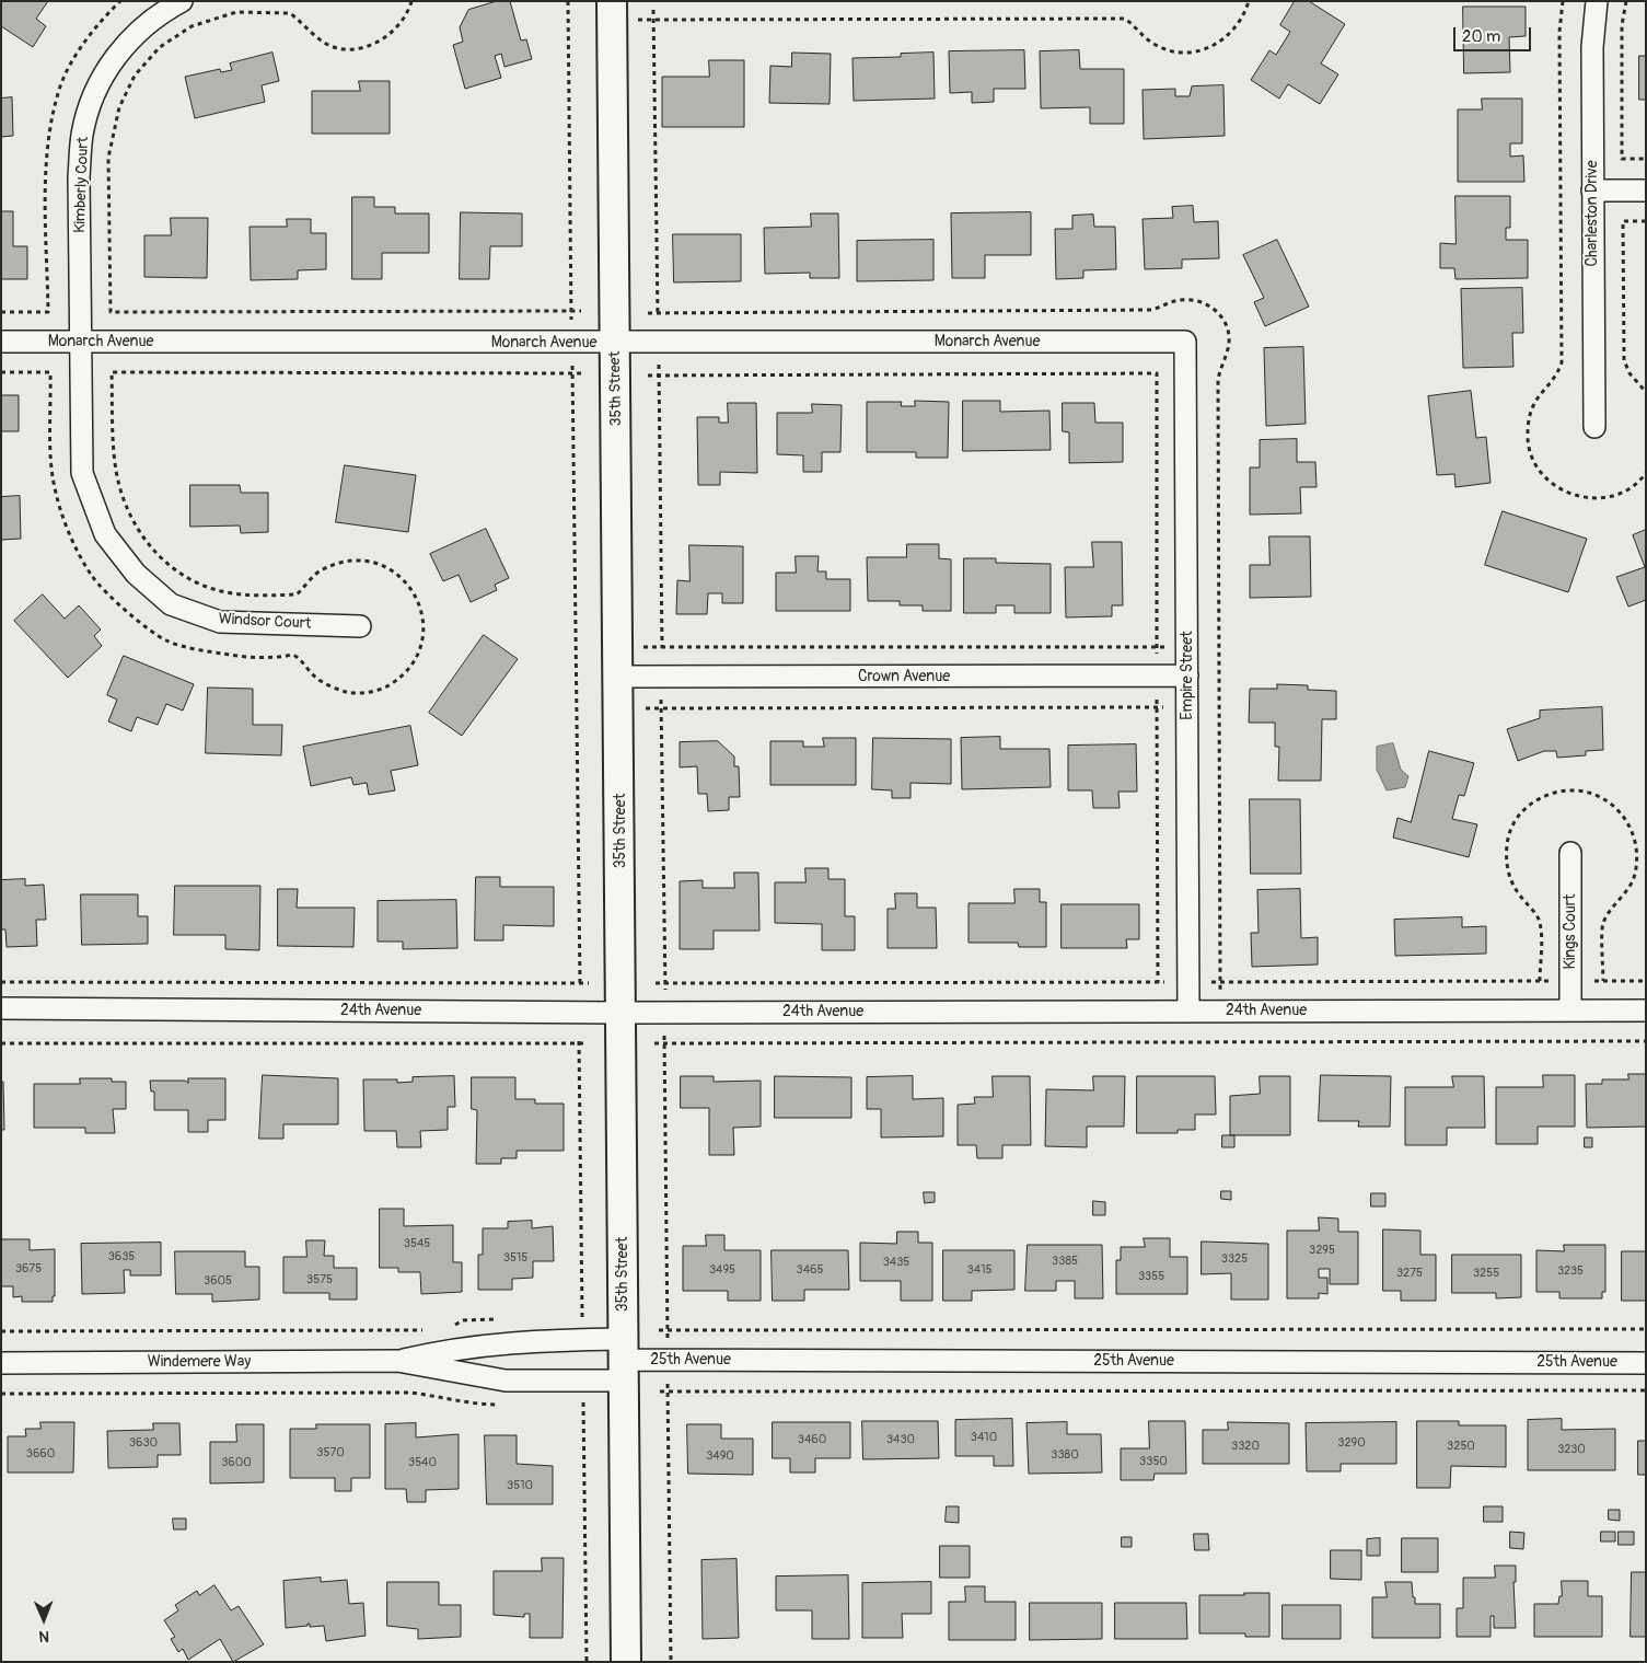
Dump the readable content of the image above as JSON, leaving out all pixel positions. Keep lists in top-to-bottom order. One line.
{"streets":{"street":["Kimberly Court","Charleston Drive","Monarch Avenue","35th Street","Windsor Court","Empire Street","Crown Avenue","Kings Court","24th Avenue","25th Avenue","Windemere Way"]},"crossings":[["Kimberly Court","Monarch Avenue"],["Kimberly Court","Windsor Court"],["Monarch Avenue","35th Street"],["Monarch Avenue","Windsor Court"],["Monarch Avenue","Empire Street"],["35th Street","Crown Avenue"],["35th Street","24th Avenue"],["35th Street","25th Avenue"],["35th Street","Windemere Way"],["Empire Street","Crown Avenue"],["Empire Street","24th Avenue"],["Kings Court","24th Avenue"],["25th Avenue","Windemere Way"]],"house_numbers":["3545","3295","3635","3515","3325","3385","3435","3675","3495","3465","3415","3235","3275","3255","3355","3575","3605","3410","3460","3430","3630","3290","3320","3250","3230","3570","3660","3380","3490","3350","3600","3540","3510"],"scale_bar":"20 m","north":"bottom"}
